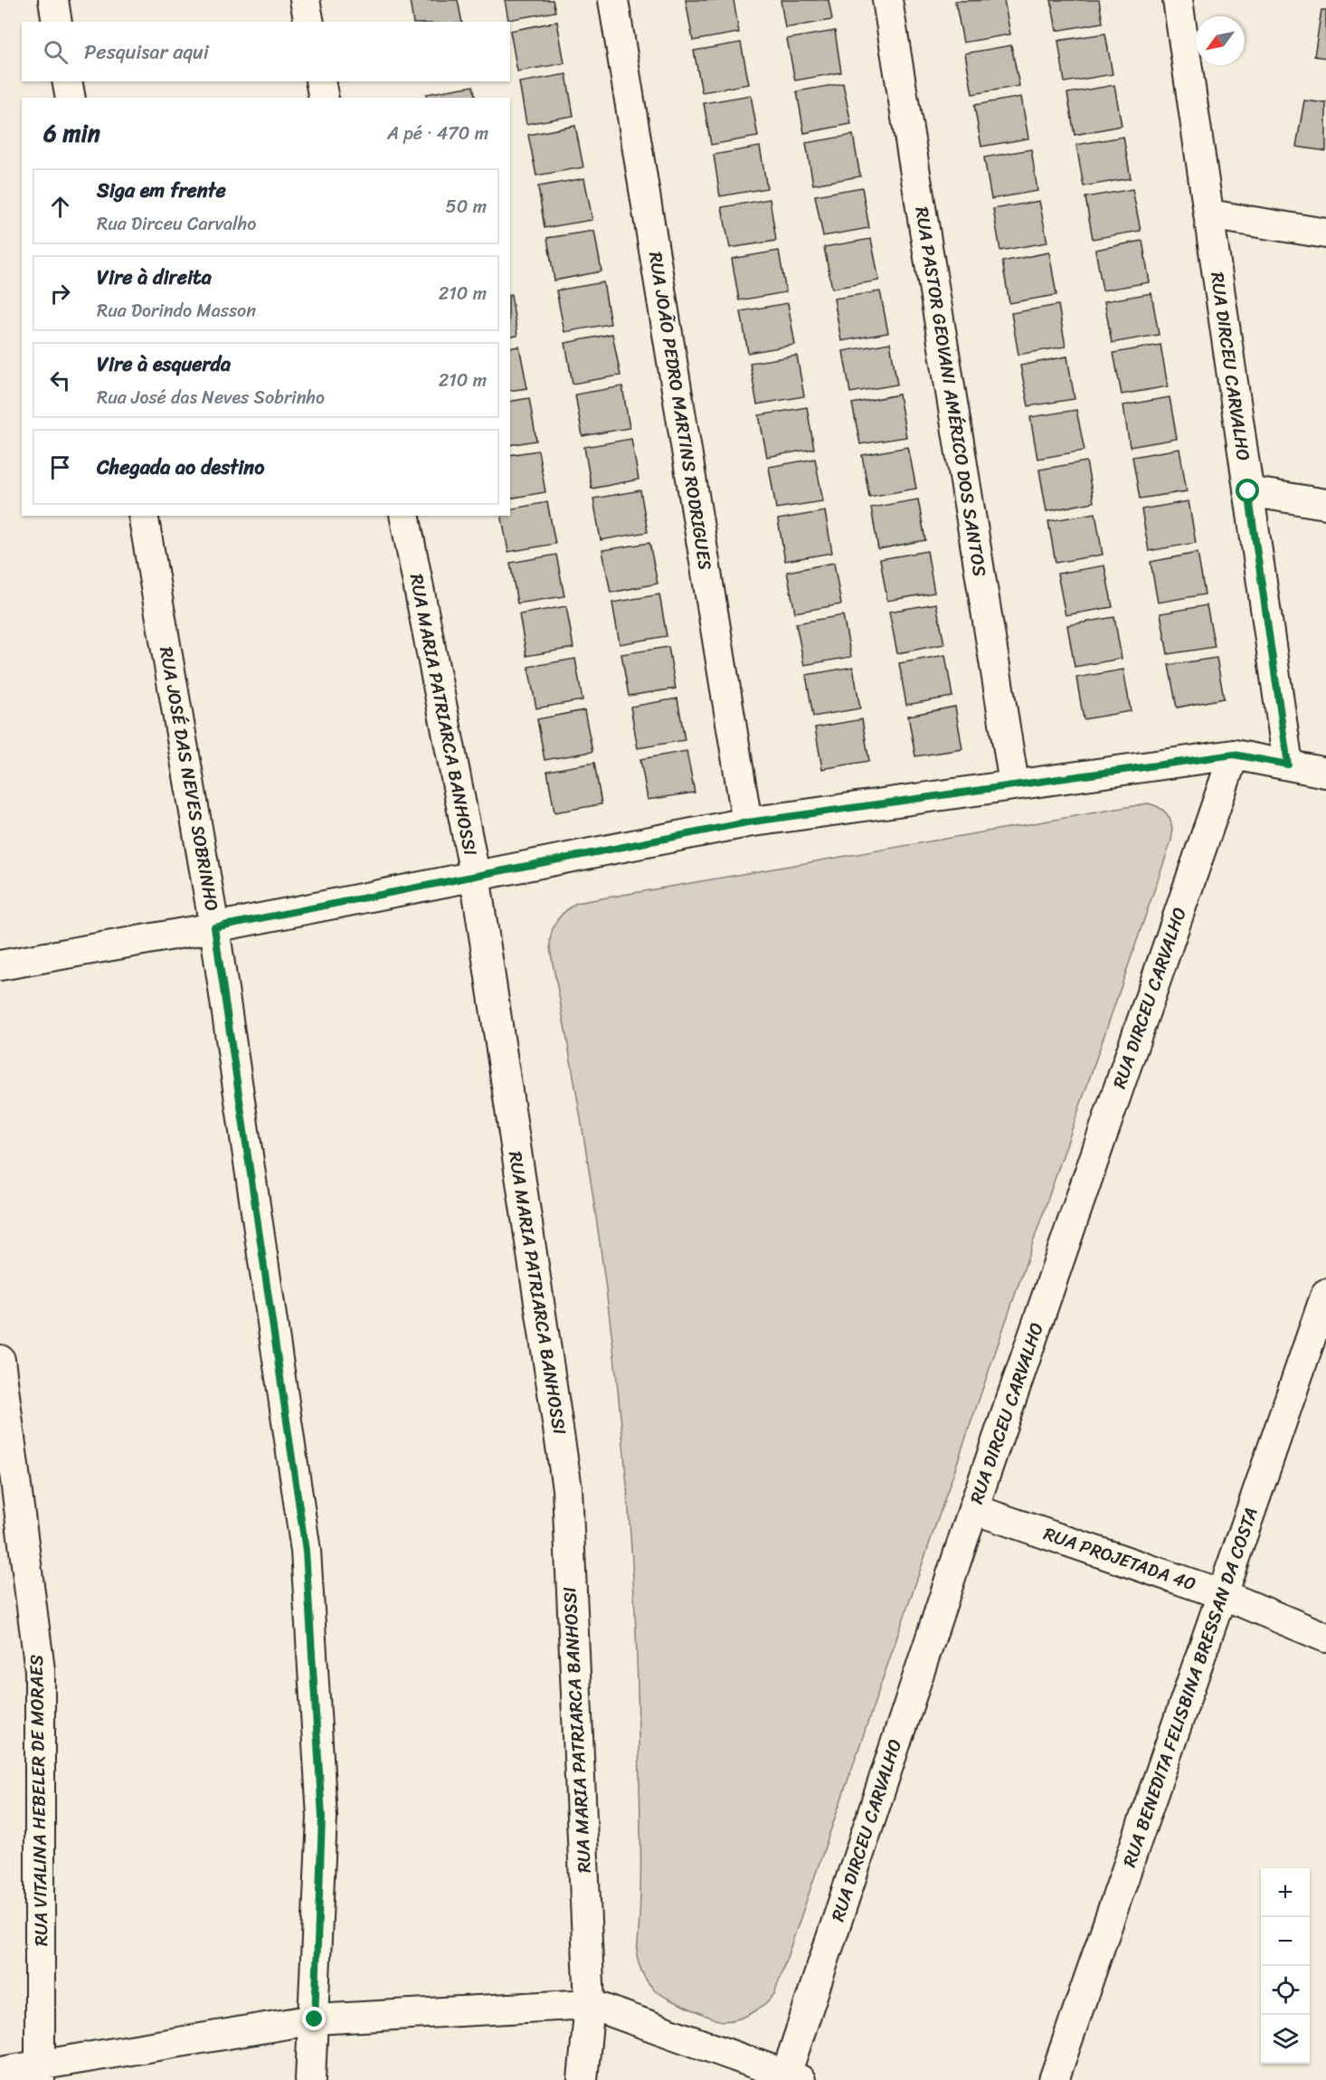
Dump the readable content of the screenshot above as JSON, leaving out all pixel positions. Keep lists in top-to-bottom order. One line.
{"streets":{"street":["RUA DIRCEU CARVALHO","RUA PASTOR GEOVANI AMÉRICO DOS SANTOS","RUA JOÃO PEDRO MARTINS RODRIGUES","RUA MARIA PATRIARCA BANHOSSI","RUA JOSÉ DAS NEVES SOBRINHO","RUA PROJETADA 40","RUA BENEDITA FELISBINA BRESSAN DA COSTA","RUA VITALINA HEBELER DE MORAES"]},"crossings":[["RUA DIRCEU CARVALHO","RUA PROJETADA 40"],["RUA PROJETADA 40","RUA BENEDITA FELISBINA BRESSAN DA COSTA"]],"north":"bottom left","page":{"search":"Pesquisar aqui","heading":["6 min","A pé · 470 m"],"list":[["Siga em frente","Rua Dirceu Carvalho","50 m"],["Vire à direita","Rua Dorindo Masson","210 m"],["Vire à esquerda","Rua José das Neves Sobrinho","210 m"],"Chegada ao destino"],"map_buttons":["+","−"]}}
